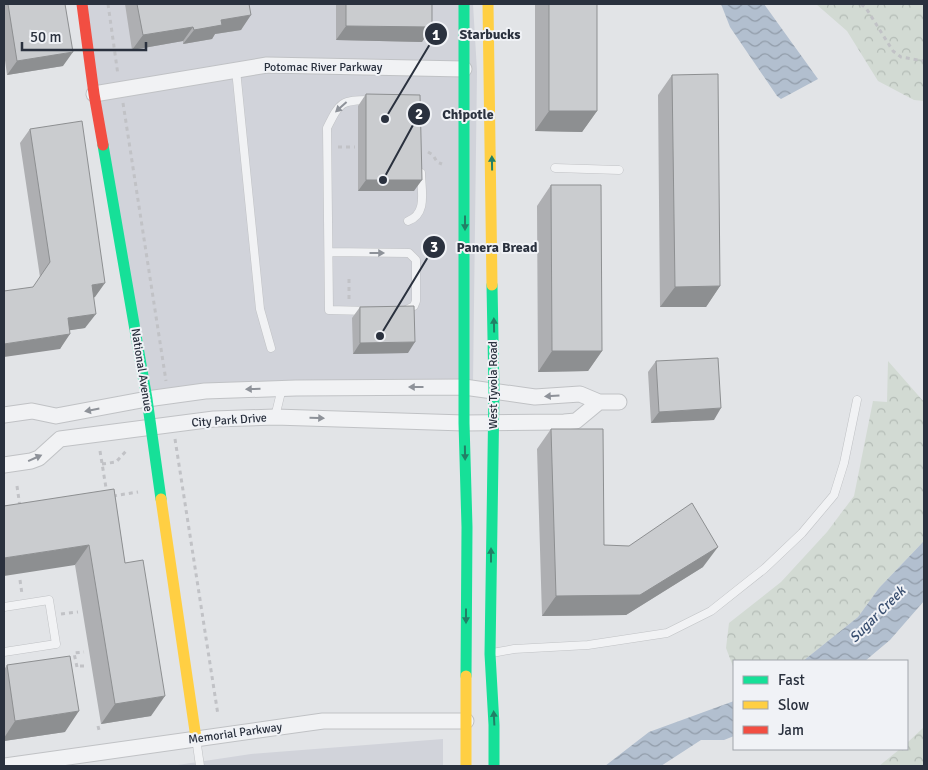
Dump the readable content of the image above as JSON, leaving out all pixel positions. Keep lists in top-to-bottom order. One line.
{"streets":{"main road":["National Avenue","West Tyvola Road"],"street":["Potomac River Parkway","City Park Drive","Memorial Parkway"]},"crossings":[["Potomac River Parkway","National Avenue"],["National Avenue","City Park Drive"],["National Avenue","Memorial Parkway"],["West Tyvola Road","City Park Drive"]],"water":["Sugar Creek"],"places":["Starbucks","Chipotle","Panera Bread"],"legend":["Fast","Slow","Jam"],"scale_bar":"50 m"}
